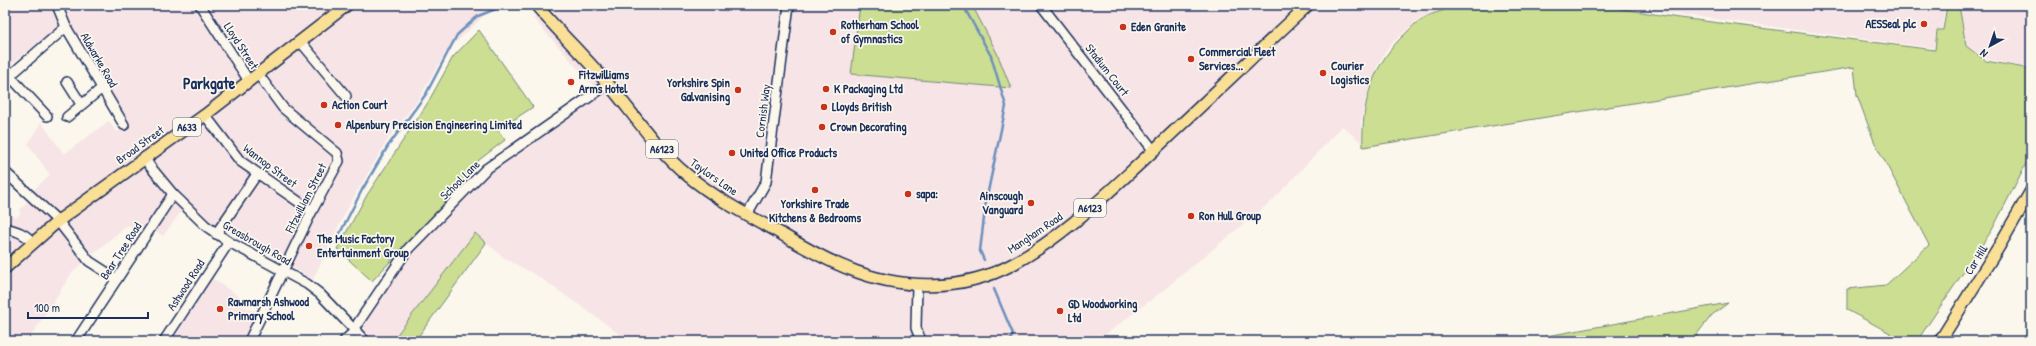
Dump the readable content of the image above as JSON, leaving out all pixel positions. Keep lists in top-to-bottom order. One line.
{"streets":{"main road":["A633","Broad Street","A6123","Taylors Lane","Mangham Road","Car Hill"],"street":["Lloyd Street","Aldwarke Road","Stadium Court","Cornish Way","Wannop Street","School Lane","Fitzwilliam Street","Greasbrough Road","Bear Tree Road","Ashwood Road"]},"crossings":[["Lloyd Street","Broad Street"],["Lloyd Street","Fitzwilliam Street"],["Stadium Court","Mangham Road"],["Cornish Way","Taylors Lane"],["A633","Broad Street"],["Broad Street","Wannop Street"],["Broad Street","Greasbrough Road"],["Wannop Street","Fitzwilliam Street"],["Taylors Lane","School Lane"],["Taylors Lane","Mangham Road"],["School Lane","Greasbrough Road"],["Fitzwilliam Street","Greasbrough Road"],["Greasbrough Road","Bear Tree Road"],["Greasbrough Road","Ashwood Road"]],"districts":["Parkgate"],"places":["AESSeal plc","Eden Granite","Rotherham School of Gymnastics","Commercial Fleet Services...","Courier Logistics","Fitzwilliams Arms Hotel","K Packaging Ltd","Yorkshire Spin Galvanising","Action Court","Lloyds British","Alpenbury Precision Engineering Limited","Crown Decorating","United Office Products","Yorkshire Trade Kitchens & Bedrooms","sapa:","Ainscough Vanguard","Ron Hull Group","The Music Factory Entertainment Group","Rawmarsh Ashwood Primary School","GD Woodworking Ltd"],"scale_bar":"100 m","north":"bottom left"}
